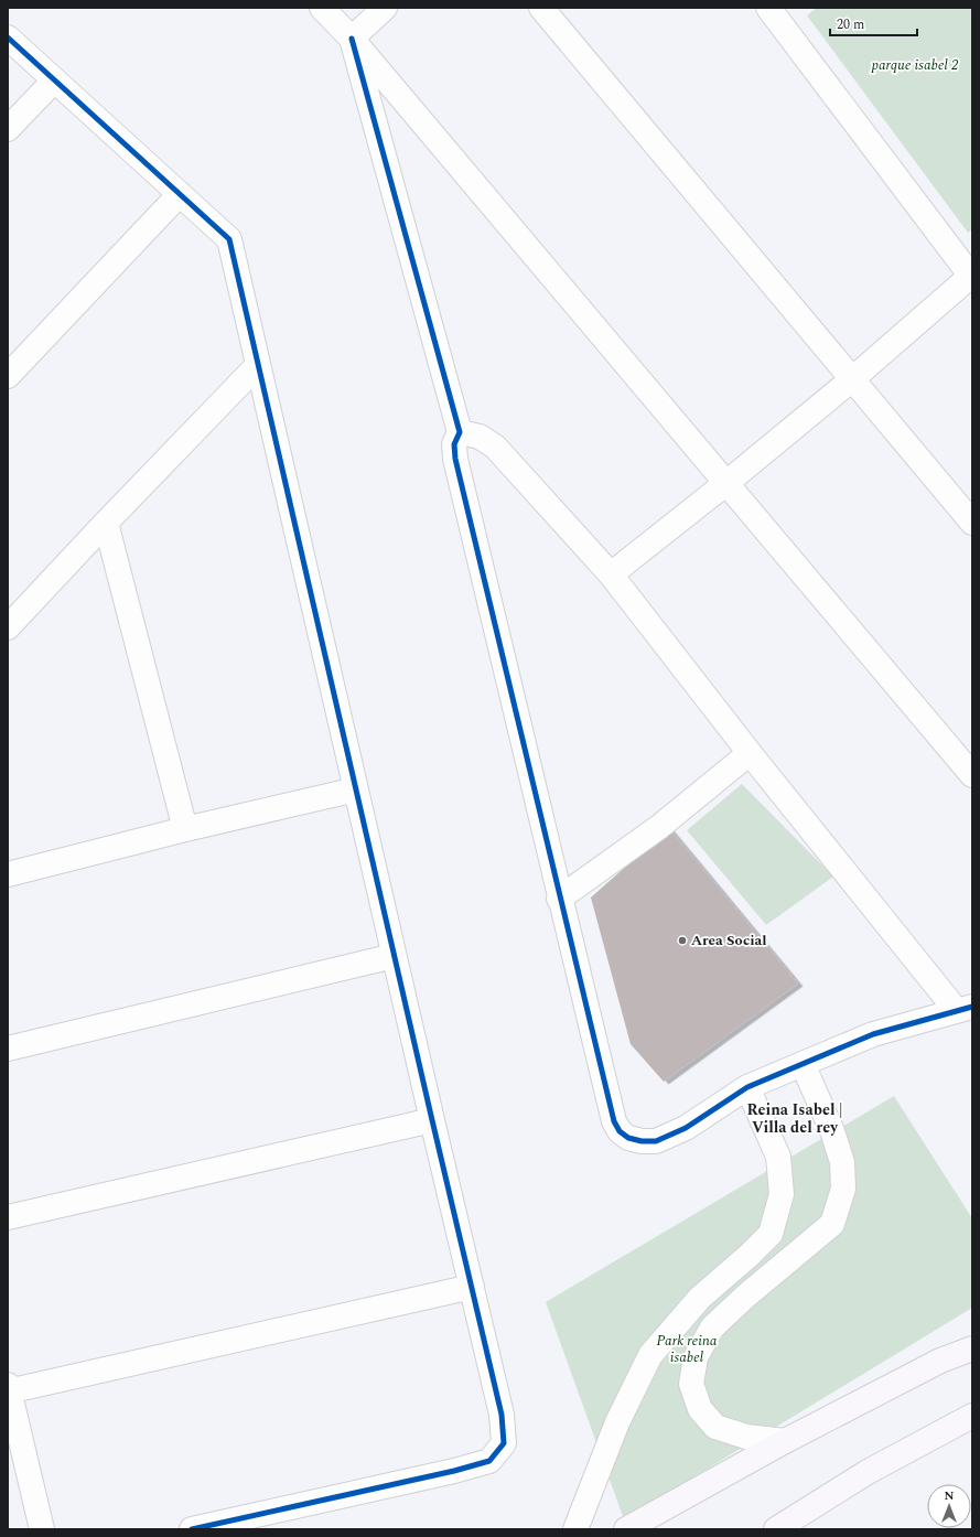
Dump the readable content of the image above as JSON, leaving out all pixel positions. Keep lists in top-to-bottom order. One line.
{"districts":["Reina Isabel | Villa del rey"],"parks":["parque isabel 2","Park reina isabel"],"places":["Area Social"],"scale_bar":"20 m","north":"top"}
